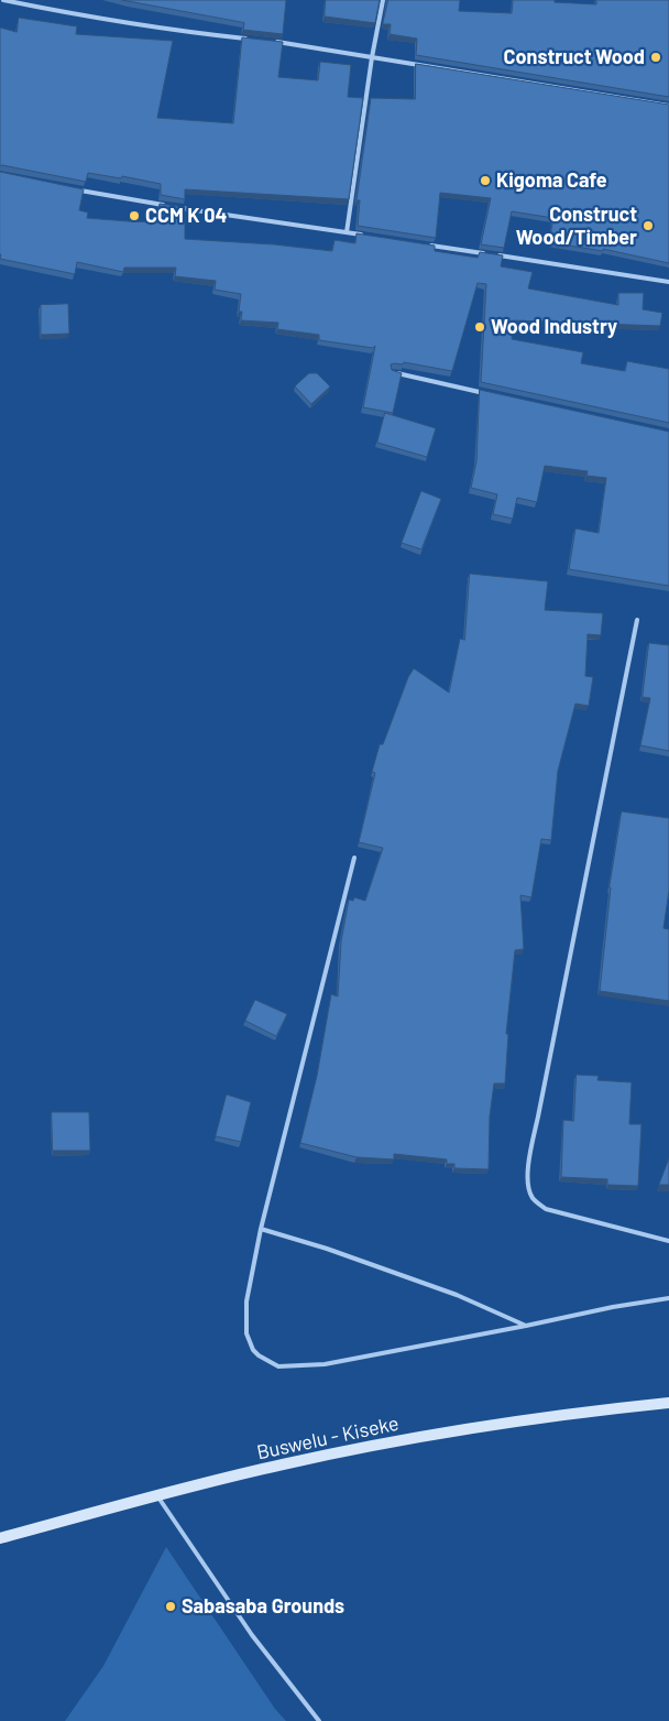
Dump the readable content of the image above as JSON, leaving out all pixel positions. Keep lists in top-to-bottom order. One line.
{"streets":{"main road":["Buswelu - Kiseke"]},"places":["Construct Wood","Kigoma Cafe","CCM K 04","Construct Wood/Timber","Wood Industry","Sabasaba Grounds"]}
